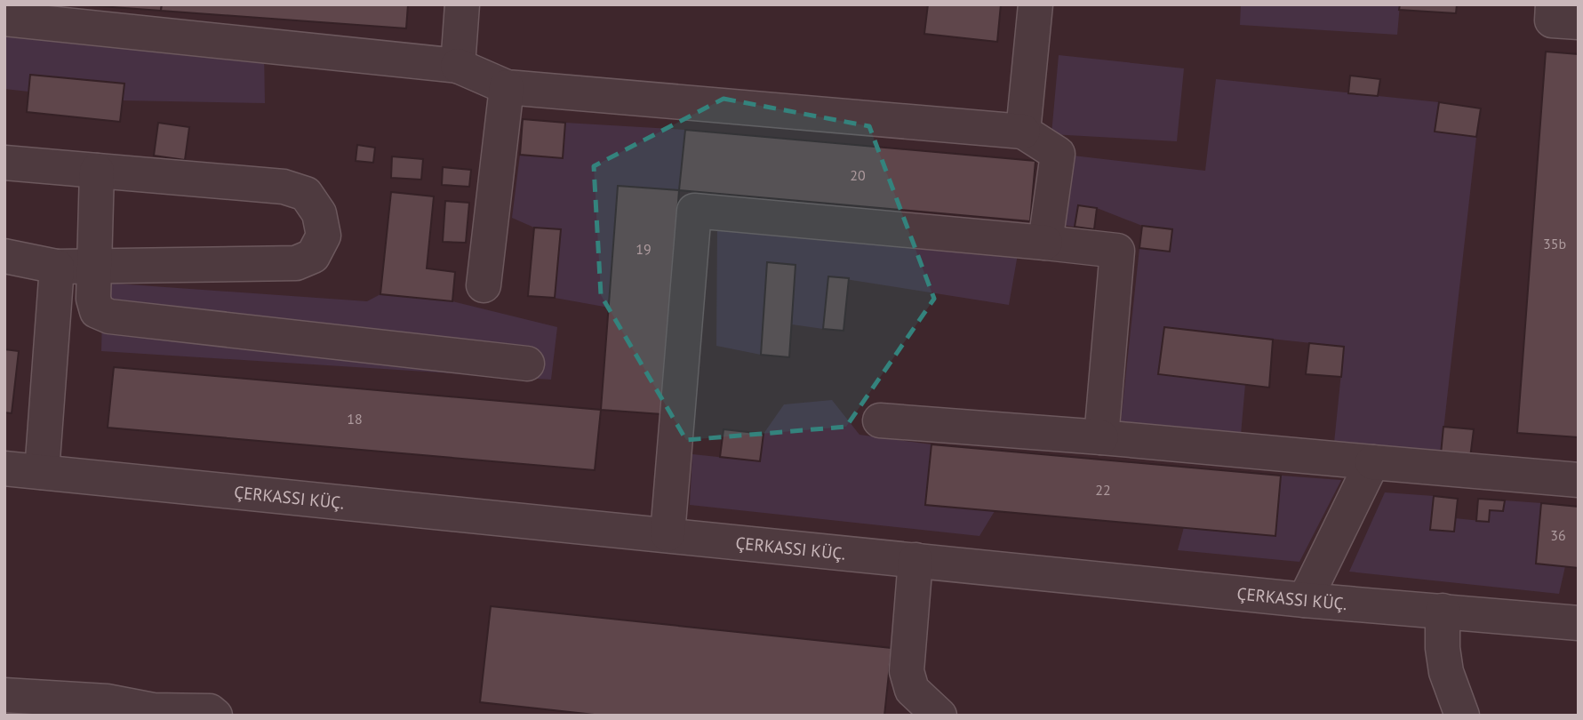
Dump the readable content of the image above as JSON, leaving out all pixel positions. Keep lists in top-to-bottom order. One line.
{"house_numbers":["20","35b","19","18","22","36"]}
